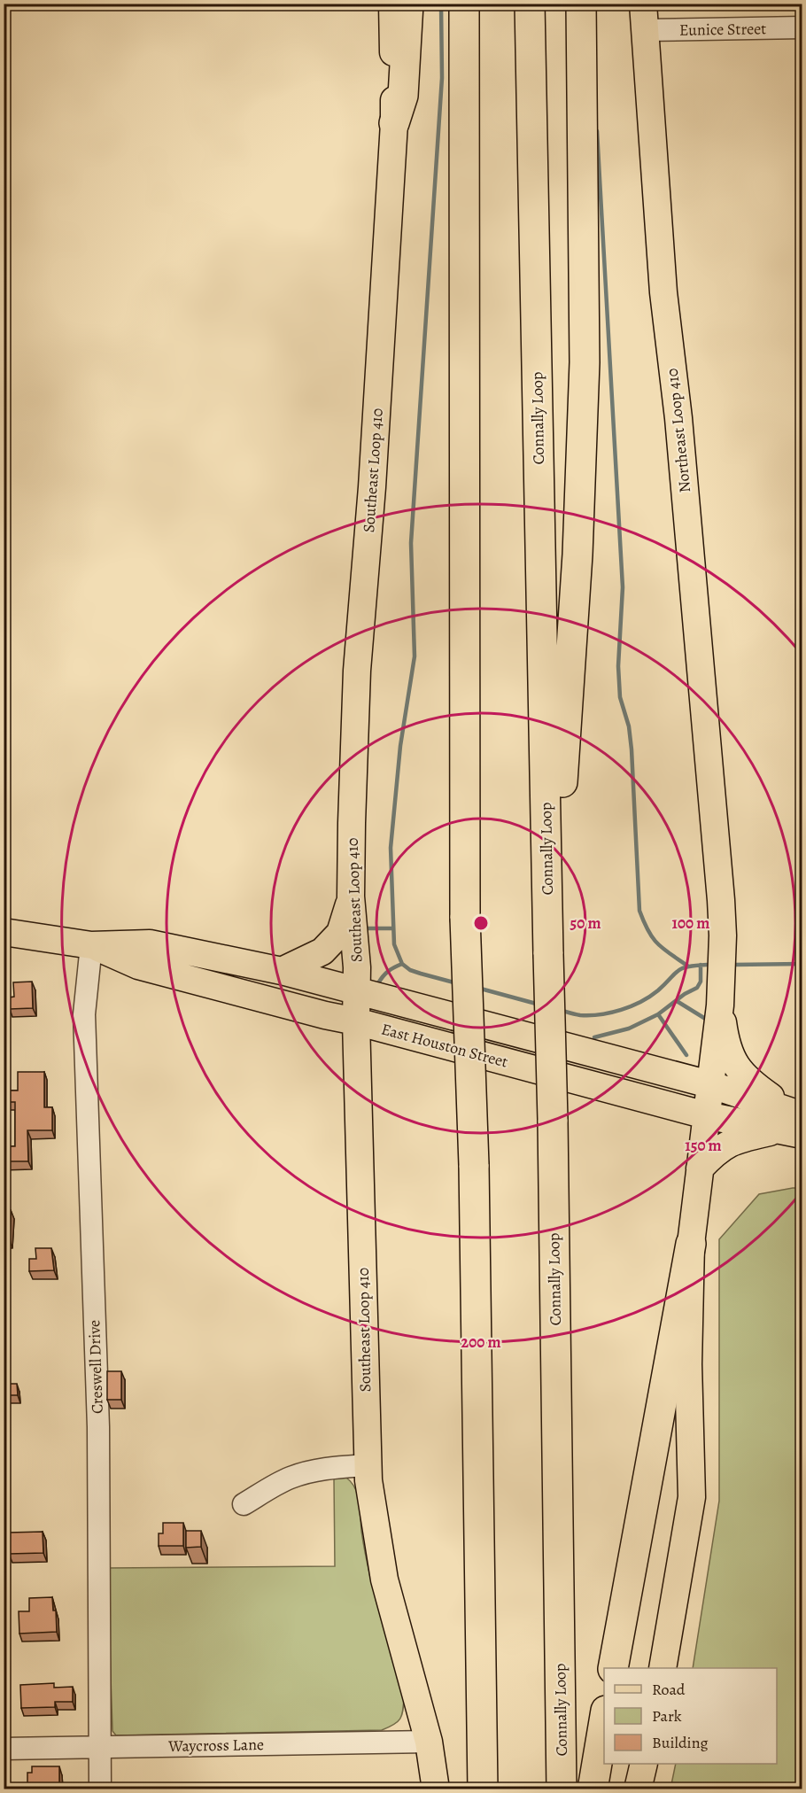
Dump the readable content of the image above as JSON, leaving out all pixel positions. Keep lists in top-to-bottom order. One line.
{"streets":{"highway":["Connally Loop"],"main road":["Northeast Loop 410","Southeast Loop 410","East Houston Street"],"street":["Eunice Street","Creswell Drive","Waycross Lane"]},"crossings":[["Eunice Street","Northeast Loop 410"],["Southeast Loop 410","East Houston Street"],["Southeast Loop 410","Waycross Lane"],["East Houston Street","Creswell Drive"],["Creswell Drive","Waycross Lane"]],"legend":["Road","Park","Building"],"rings":["50 m","100 m","150 m","200 m"]}
